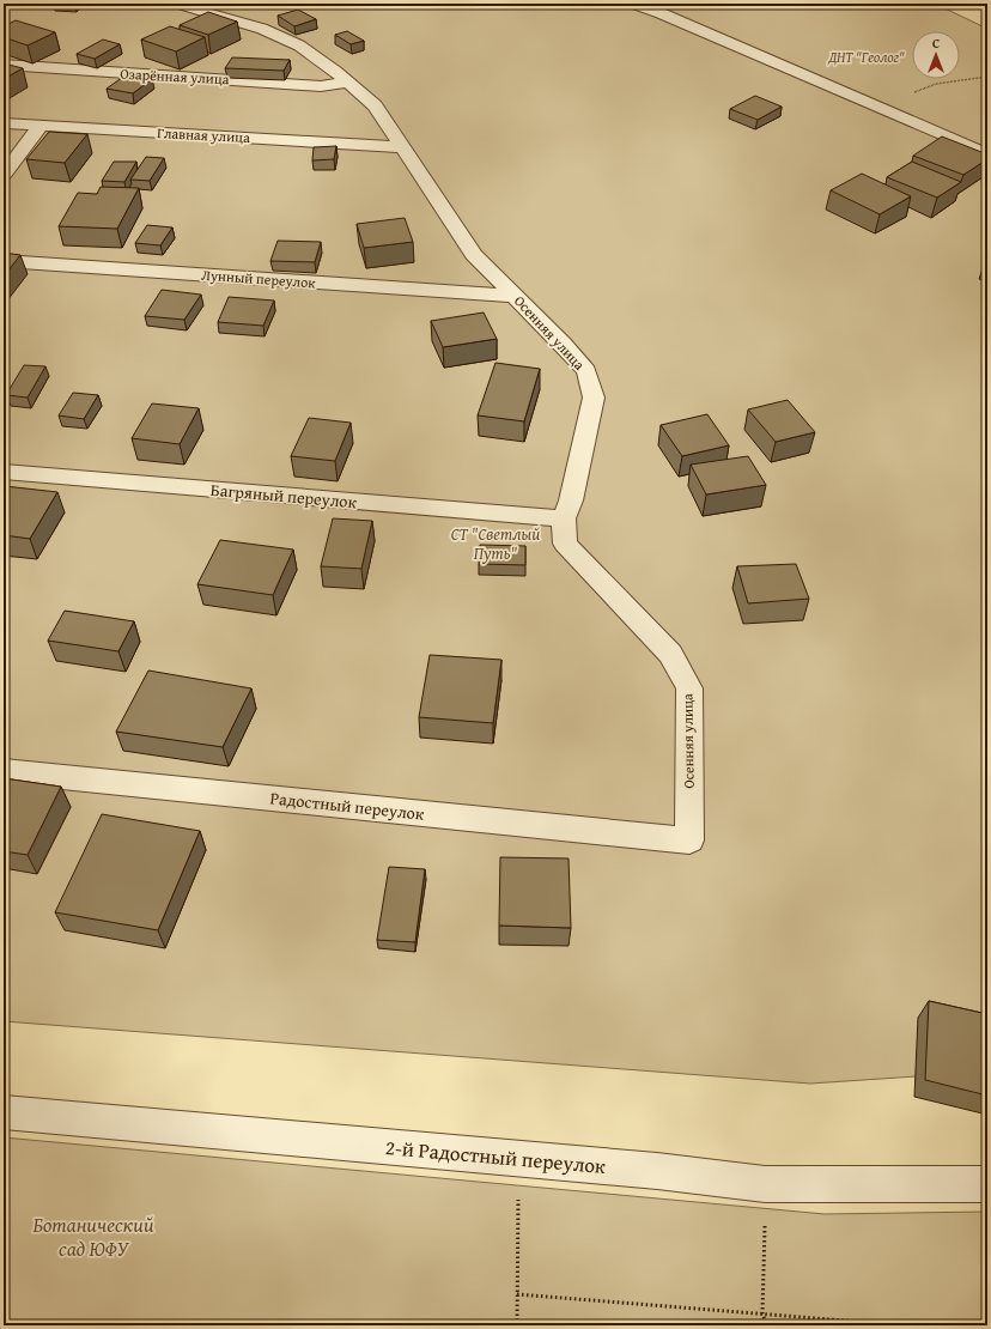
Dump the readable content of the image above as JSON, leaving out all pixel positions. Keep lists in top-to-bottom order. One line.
{"streets":{"street":["Озарённая улица","Главная улица","Лунный переулок","Осенняя улица","Багряный переулок","Радостный переулок","2-й Радостный переулок"]},"crossings":[["Озарённая улица","Осенняя улица"],["Главная улица","Осенняя улица"],["Лунный переулок","Осенняя улица"],["Осенняя улица","Багряный переулок"],["Осенняя улица","Радостный переулок"]],"parks":["ДНТ \"Геолог\"","СТ \"Светлый Путь\"","Ботанический сад ЮФУ"],"north":"top"}
